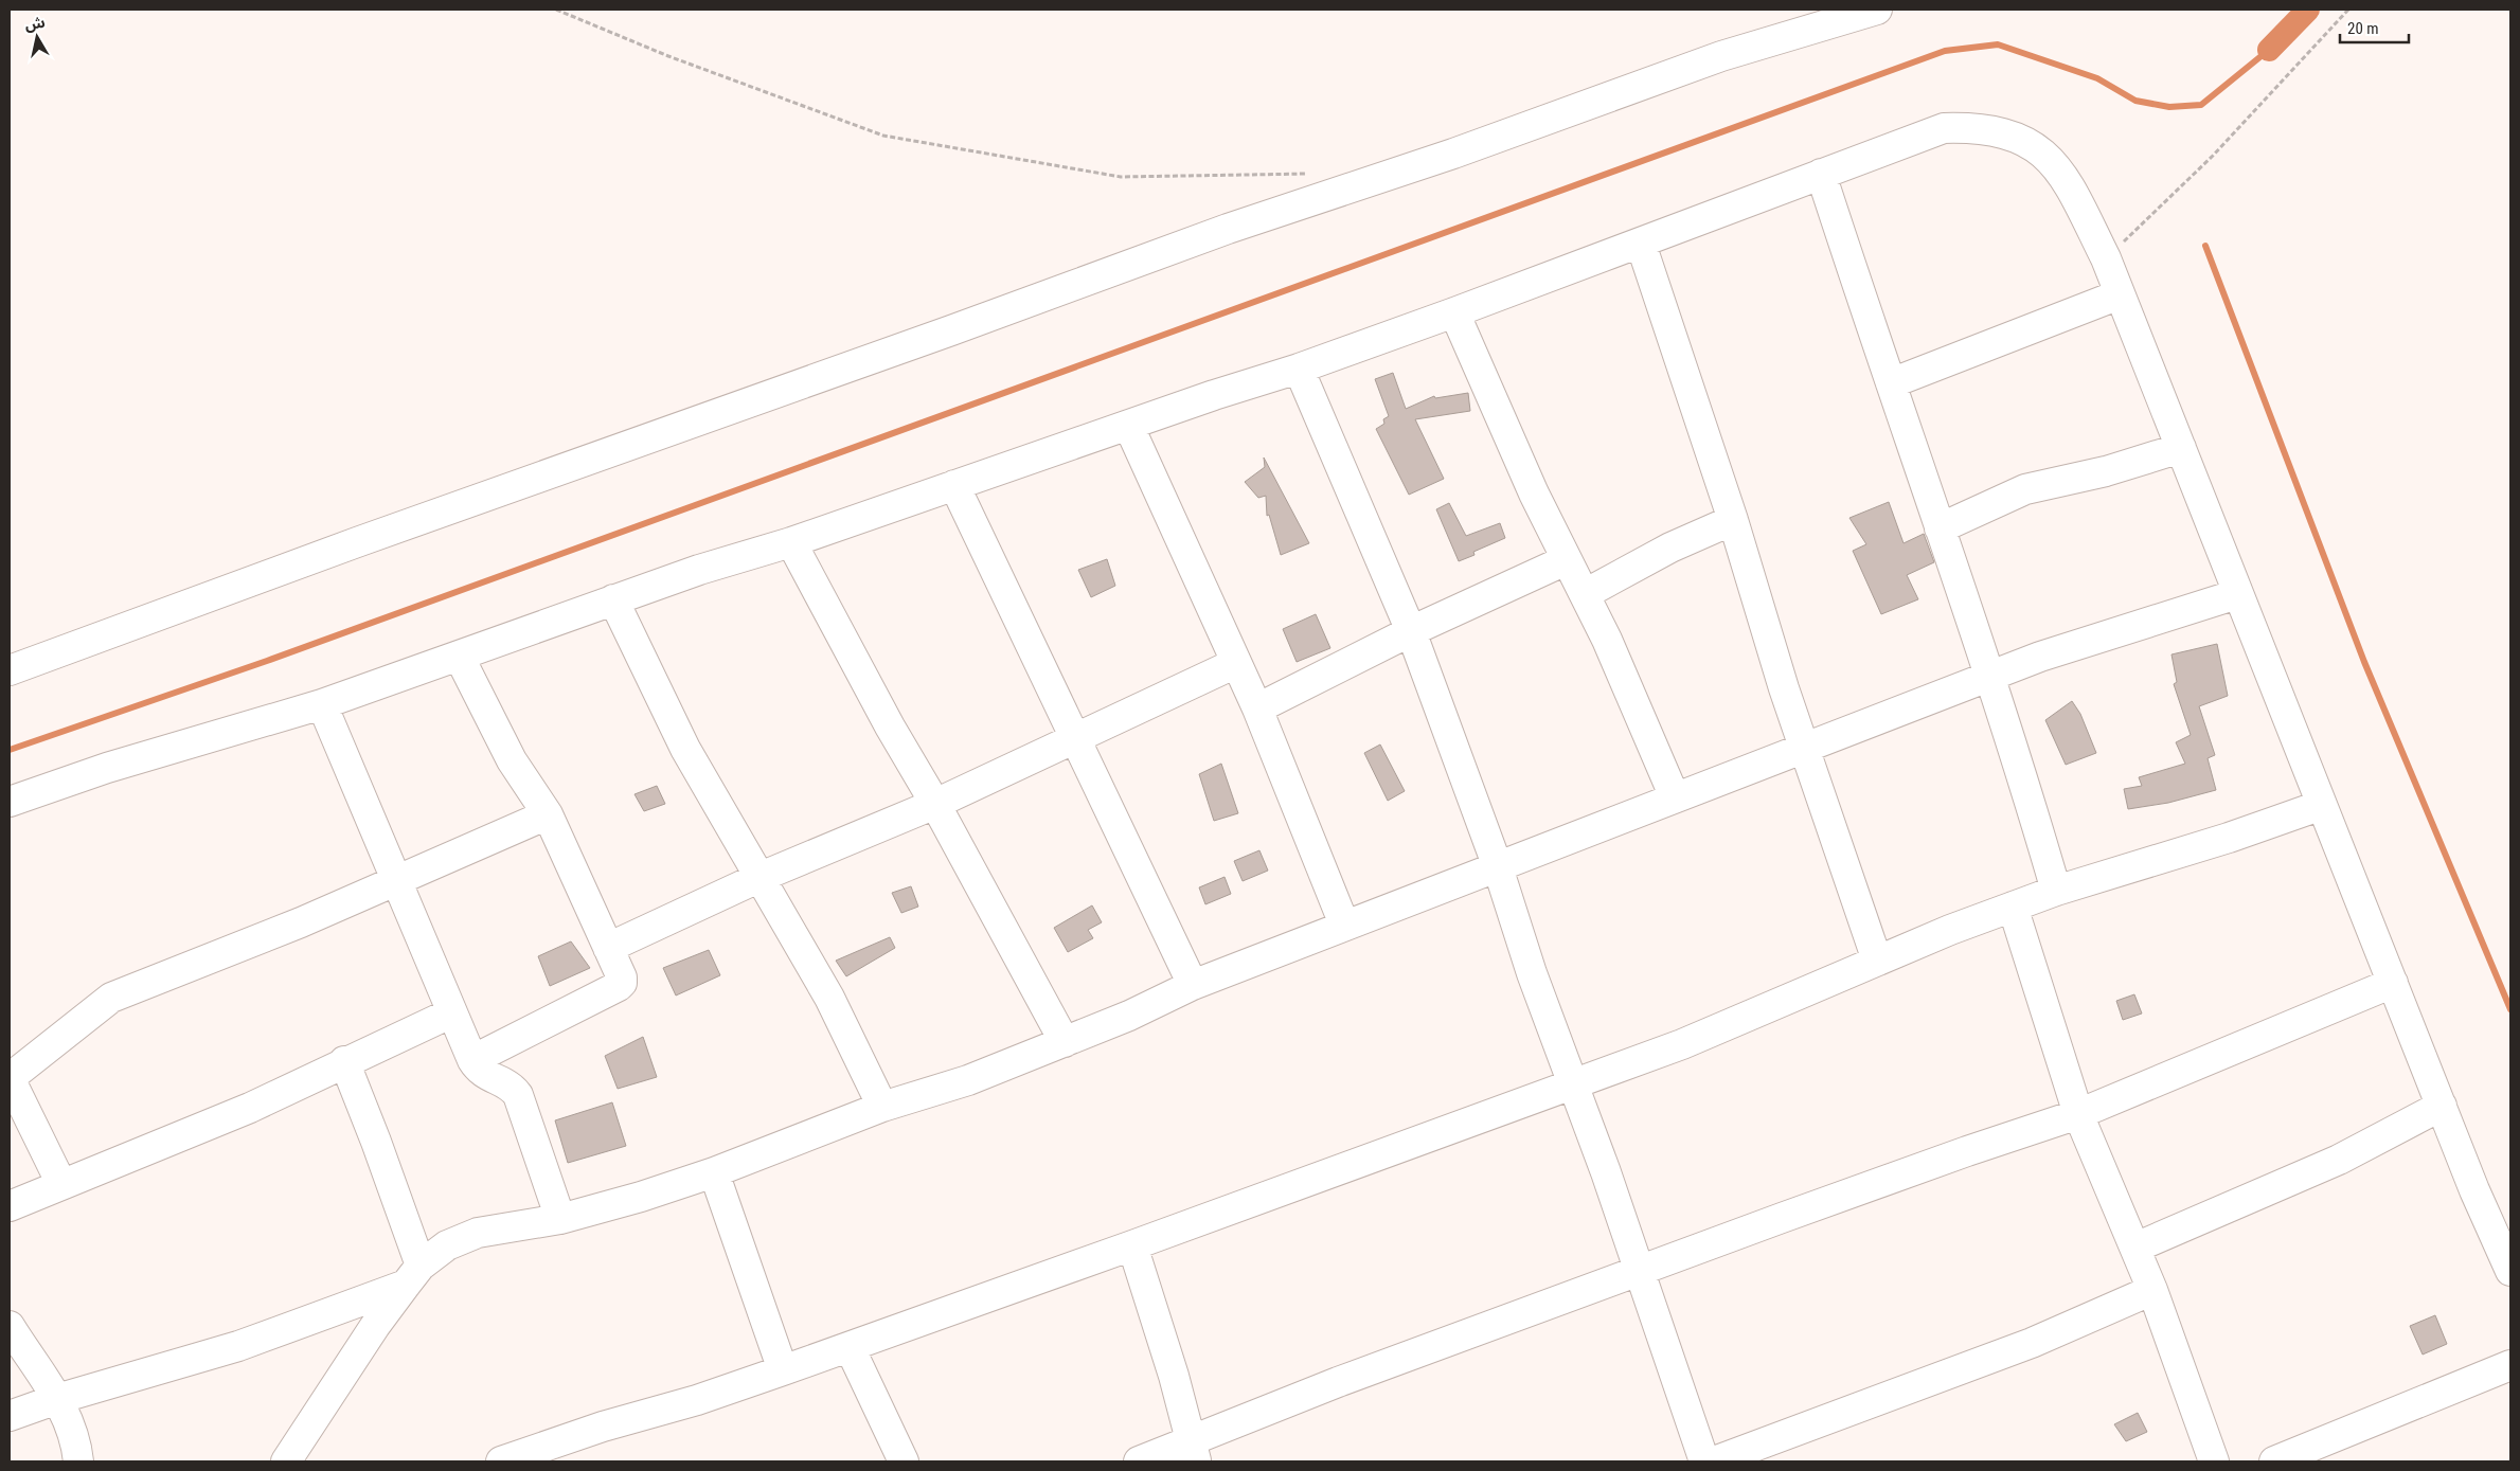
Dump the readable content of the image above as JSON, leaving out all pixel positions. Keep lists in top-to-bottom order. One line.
{"scale_bar":"20 m","north":"top"}
